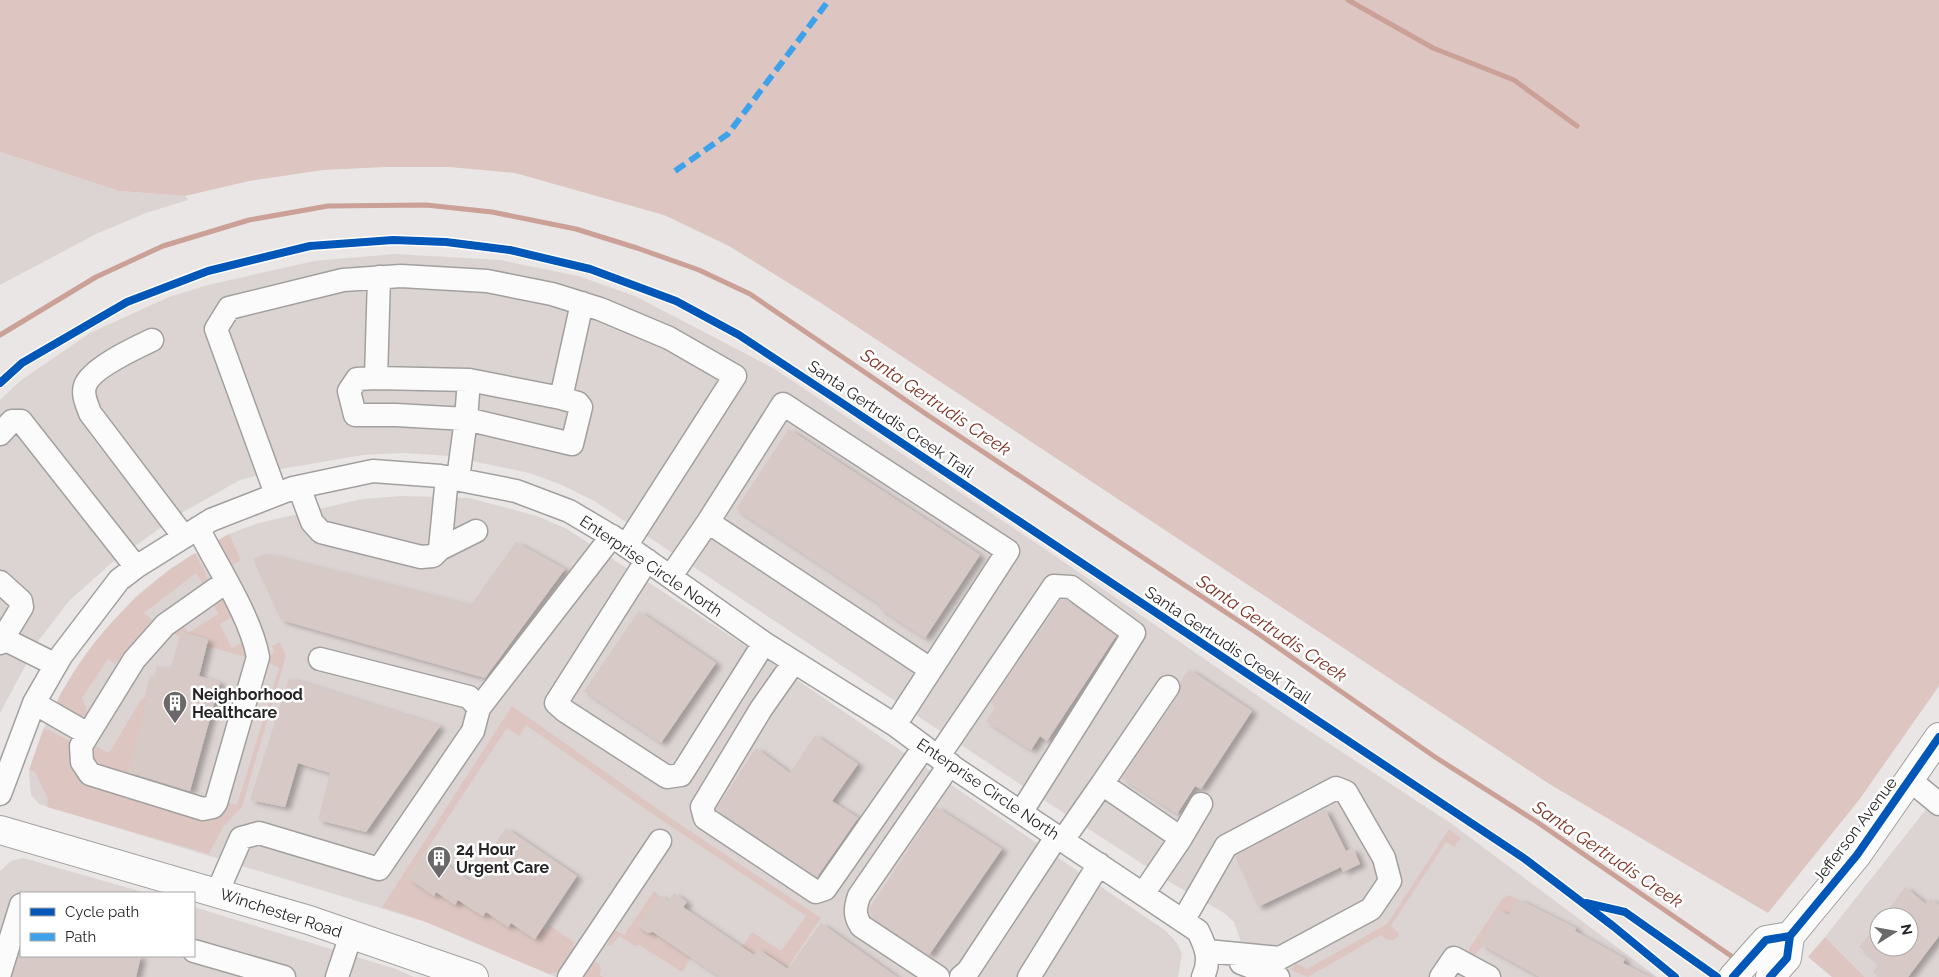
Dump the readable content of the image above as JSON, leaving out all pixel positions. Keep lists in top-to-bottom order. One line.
{"streets":{"main road":["Jefferson Avenue","Winchester Road"],"street":["Enterprise Circle North"],"cycle path":["Santa Gertrudis Creek Trail"]},"water":["Santa Gertrudis Creek"],"places":{"building":["Neighborhood Healthcare","24 Hour Urgent Care"]},"legend":["Cycle path","Path"],"north":"right"}
